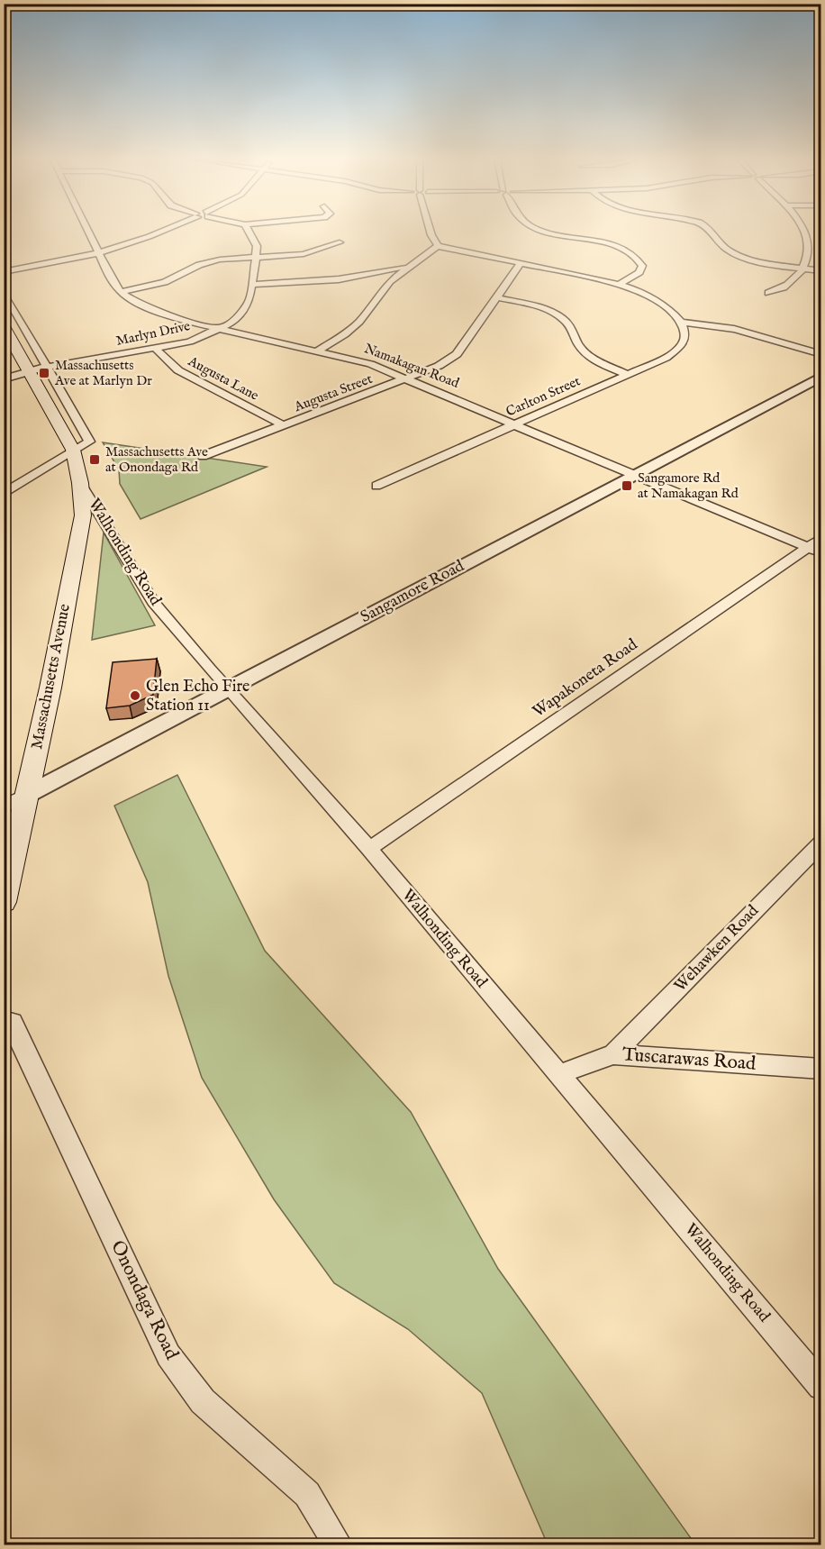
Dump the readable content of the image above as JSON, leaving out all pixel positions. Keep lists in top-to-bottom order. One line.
{"streets":{"main road":["Massachusetts Avenue"],"street":["Marlyn Drive","Namakagan Road","Augusta Lane","Augusta Street","Carlton Street","Walhonding Road","Sangamore Road","Wapakoneta Road","Wehawken Road","Tuscarawas Road","Onondaga Road"]},"crossings":[["Marlyn Drive","Namakagan Road"],["Marlyn Drive","Augusta Lane"],["Marlyn Drive","Massachusetts Avenue"],["Namakagan Road","Augusta Street"],["Namakagan Road","Carlton Street"],["Namakagan Road","Sangamore Road"],["Namakagan Road","Wapakoneta Road"],["Augusta Lane","Augusta Street"],["Walhonding Road","Sangamore Road"],["Walhonding Road","Massachusetts Avenue"],["Walhonding Road","Wapakoneta Road"],["Walhonding Road","Tuscarawas Road"],["Sangamore Road","Massachusetts Avenue"],["Wehawken Road","Tuscarawas Road"]],"places":{"transit":["Massachusetts Ave at Marlyn Dr","Massachusetts Ave at Onondaga Rd","Sangamore Rd at Namakagan Rd"],"other":["Glen Echo Fire Station 11"]}}
